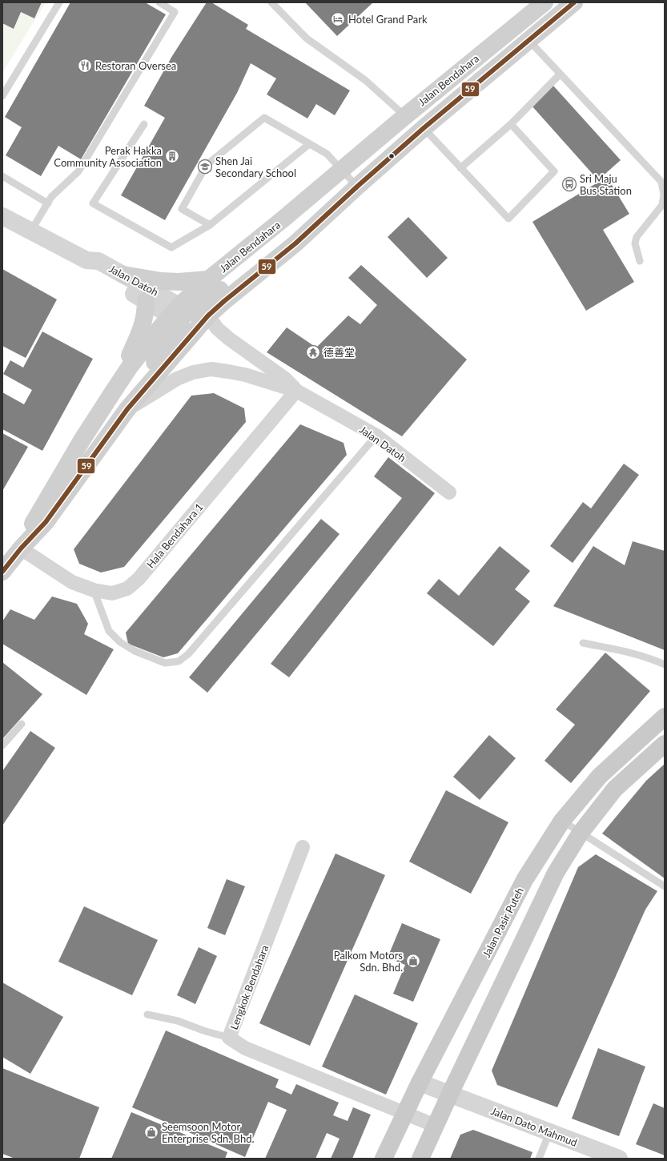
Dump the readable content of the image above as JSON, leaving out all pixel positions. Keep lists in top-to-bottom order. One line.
{"streets":{"main road":["Jalan Bendahara","Jalan Pasir Puteh"],"street":["Jalan Datoh","Hala Bendahara 1","Lengkok Bendahara","Jalan Dato Mahmud"]},"crossings":[["Jalan Bendahara","Jalan Datoh"],["Jalan Bendahara","Hala Bendahara 1"],["Jalan Datoh","Hala Bendahara 1"],["Jalan Pasir Puteh","Lengkok Bendahara"],["Jalan Pasir Puteh","Jalan Dato Mahmud"]],"places":{"hotel":["Hotel Grand Park"],"restaurant":["Restoran Oversea"],"building":["Perak Hakka Community Association"],"school or university":["Shen Jai Secondary School"],"bus stop":["Sri Maju Bus Station"],"temple":["德善堂"],"shop":["Palkom Motors Sdn. Bhd.","Seemsoon Motor Enterprise Sdn. Bhd."]},"lines":["transit line 59"]}
